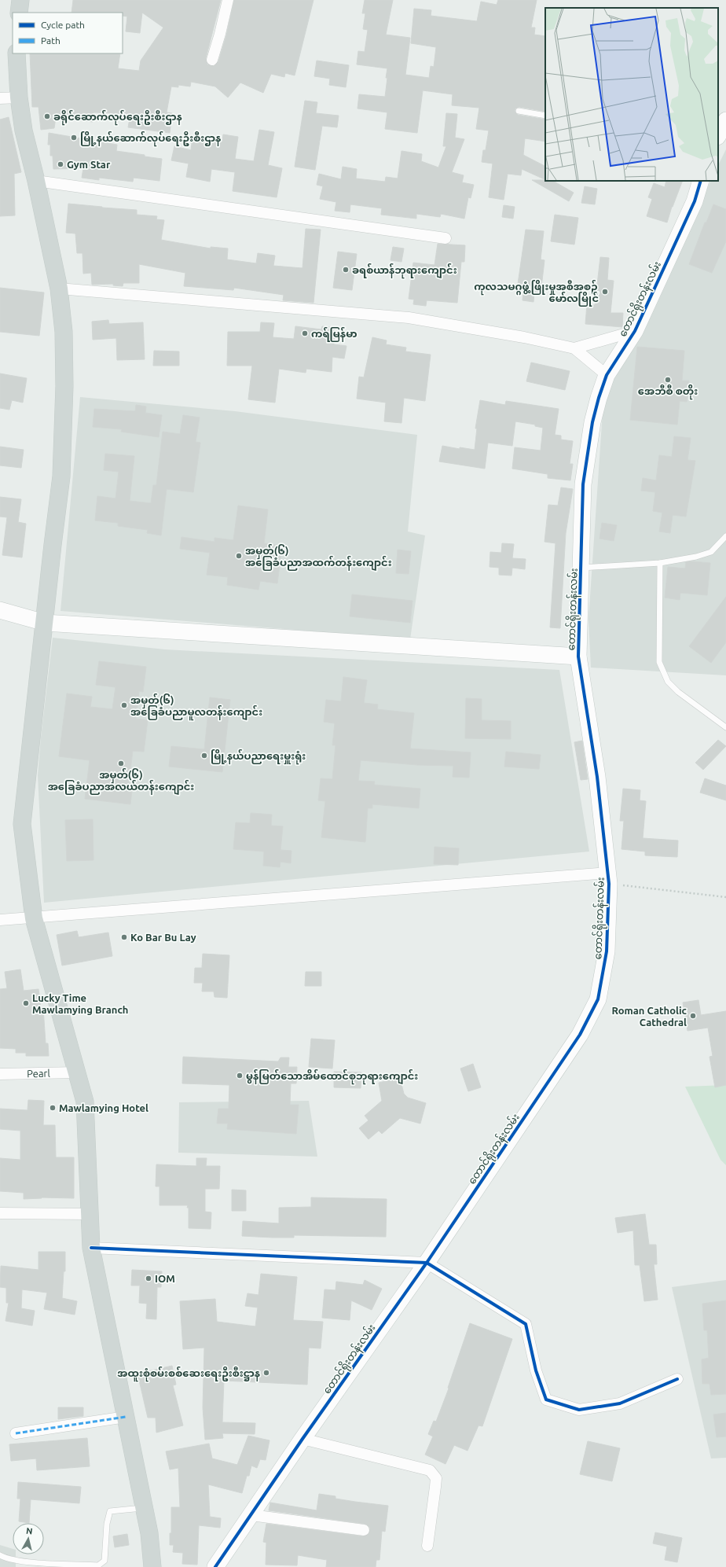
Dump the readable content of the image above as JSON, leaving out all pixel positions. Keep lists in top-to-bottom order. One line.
{"streets":{"street":["တောင်ရိုးတန်းလမ်း","Pearl"]},"places":["ခရိုင်ဆောက်လုပ်ရေးဦးစီးဌာန","မြို့နယ်ဆောက်လုပ်ရေးဦးစီးဌာန","Gym Star","ခရစ်ယာန်ဘုရားကျောင်း","ကုလသမဂ္ဂဖွံ့ဖြိုးမှုအစီအစဉ် မော်လမြိုင်","ကရ်မြန်မာ","အေဘီစီ စတိုး","အမှတ်(၆) အခြေခံပညာအထက်တန်းကျောင်း","အမှတ်(၆) အခြေခံပညာမူလတန်းကျောင်း","မြို့နယ်ပညာရေးမှူးရုံး","အမှတ်(၆) အခြေခံပညာအလယ်တန်းကျောင်း","Ko Bar Bu Lay","Lucky Time Mawlamying Branch","Roman Catholic Cathedral","မွန်မြတ်သောအိမ်ထောင်စုဘုရားကျောင်း","Mawlamying Hotel","IOM","အထူးစုံစမ်းစစ်ဆေးရေးဦးစီးဋ္ဌာန"],"legend":["Cycle path","Path"],"north":"top"}
